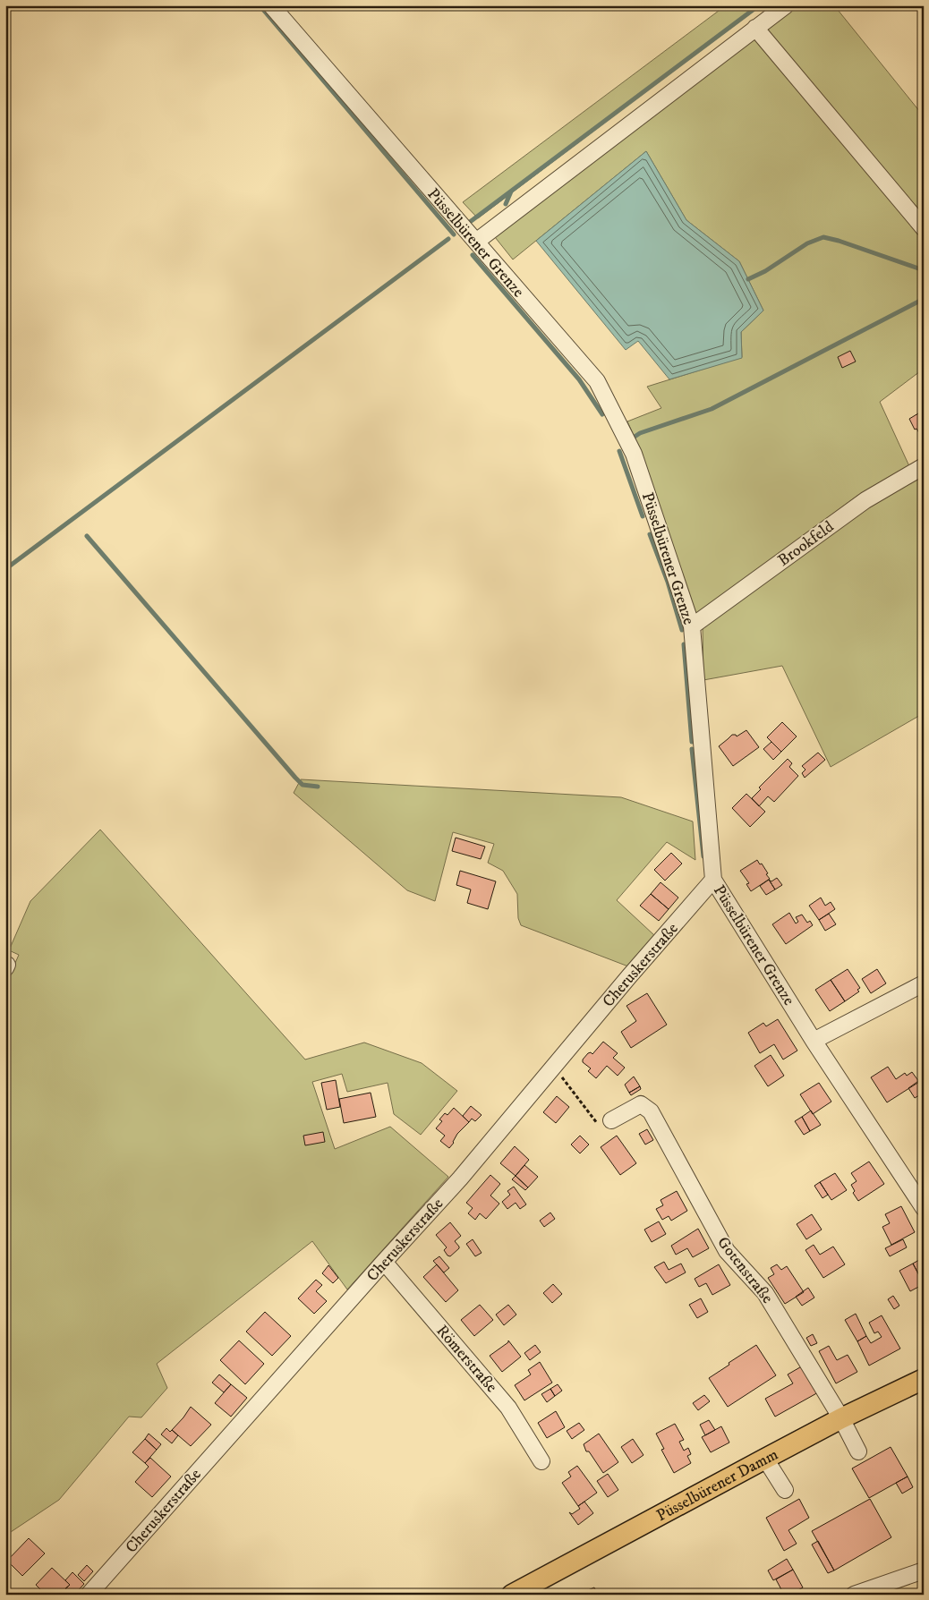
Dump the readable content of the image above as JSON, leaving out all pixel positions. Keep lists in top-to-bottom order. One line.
{"streets":{"main road":["Püsselbürener Damm"],"street":["Püsselbürener Grenze","Brookfeld","Cheruskerstraße","Gotenstraße","Römerstraße"]},"crossings":[["Püsselbürener Grenze","Brookfeld"],["Püsselbürener Grenze","Cheruskerstraße"],["Cheruskerstraße","Römerstraße"],["Gotenstraße","Püsselbürener Damm"]]}
